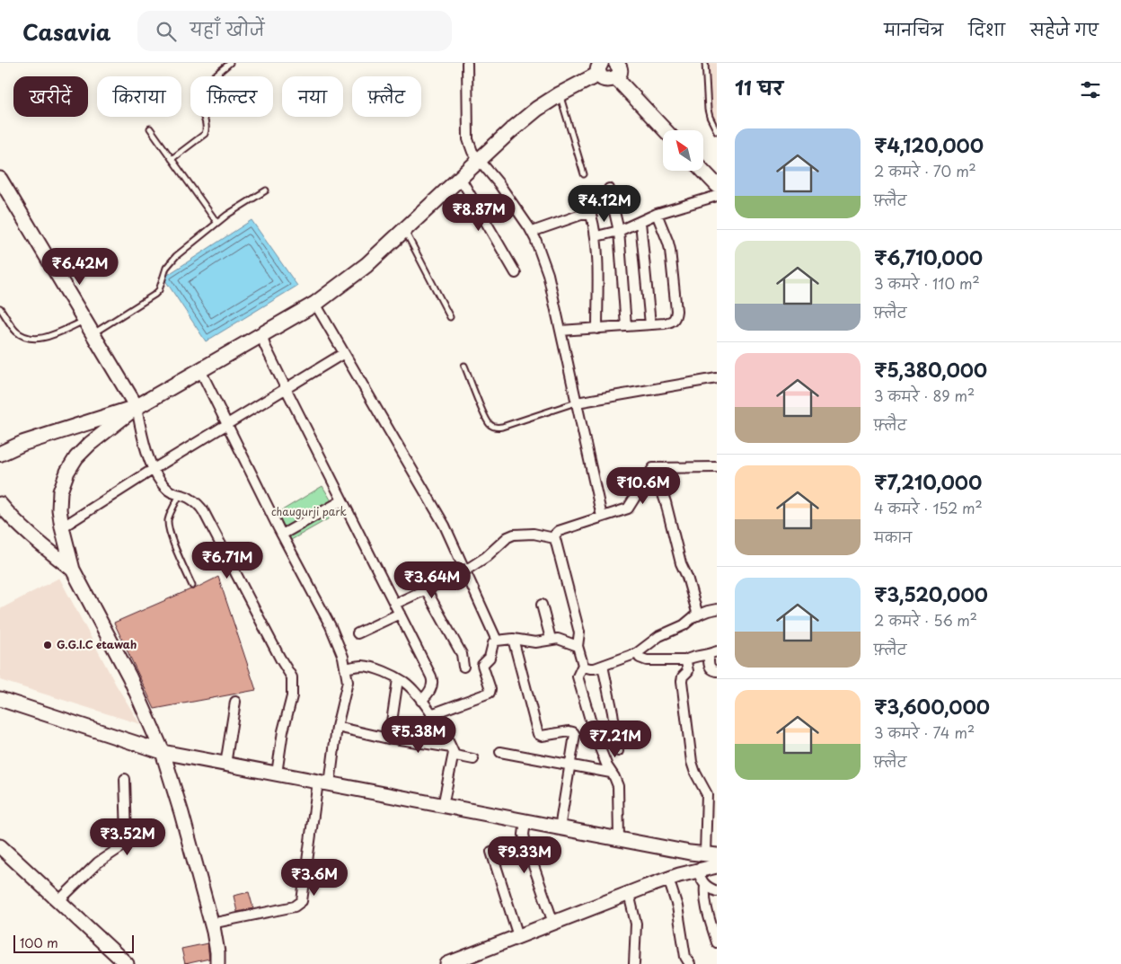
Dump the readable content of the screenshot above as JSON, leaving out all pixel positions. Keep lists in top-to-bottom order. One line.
{"parks":["chaugurji park"],"places":["G.G.I.C etawah"],"scale_bar":"100 m","north":"top left","page":{"header":"Casavia","search":"यहाँ खोजें","nav":["मानचित्र","दिशा","सहेजे गए"],"heading":"11 घर","chip":["खरीदें","किराया","फ़िल्टर","नया","फ़्लैट"],"list":[{"name":"₹4,120,000","note":"2 कमरे · 70 m² · फ़्लैट"},{"name":"₹6,710,000","note":"3 कमरे · 110 m² · फ़्लैट"},{"name":"₹5,380,000","note":"3 कमरे · 89 m² · फ़्लैट"},{"name":"₹7,210,000","note":"4 कमरे · 152 m² · मकान"},{"name":"₹3,520,000","note":"2 कमरे · 56 m² · फ़्लैट"},{"name":"₹3,600,000","note":"3 कमरे · 74 m² · फ़्लैट"}],"price":["₹4.12M","₹8.87M","₹6.42M","₹10.6M","₹6.71M","₹3.64M","₹5.38M","₹7.21M","₹3.52M","₹9.33M","₹3.6M"],"scale":"100 m"}}
